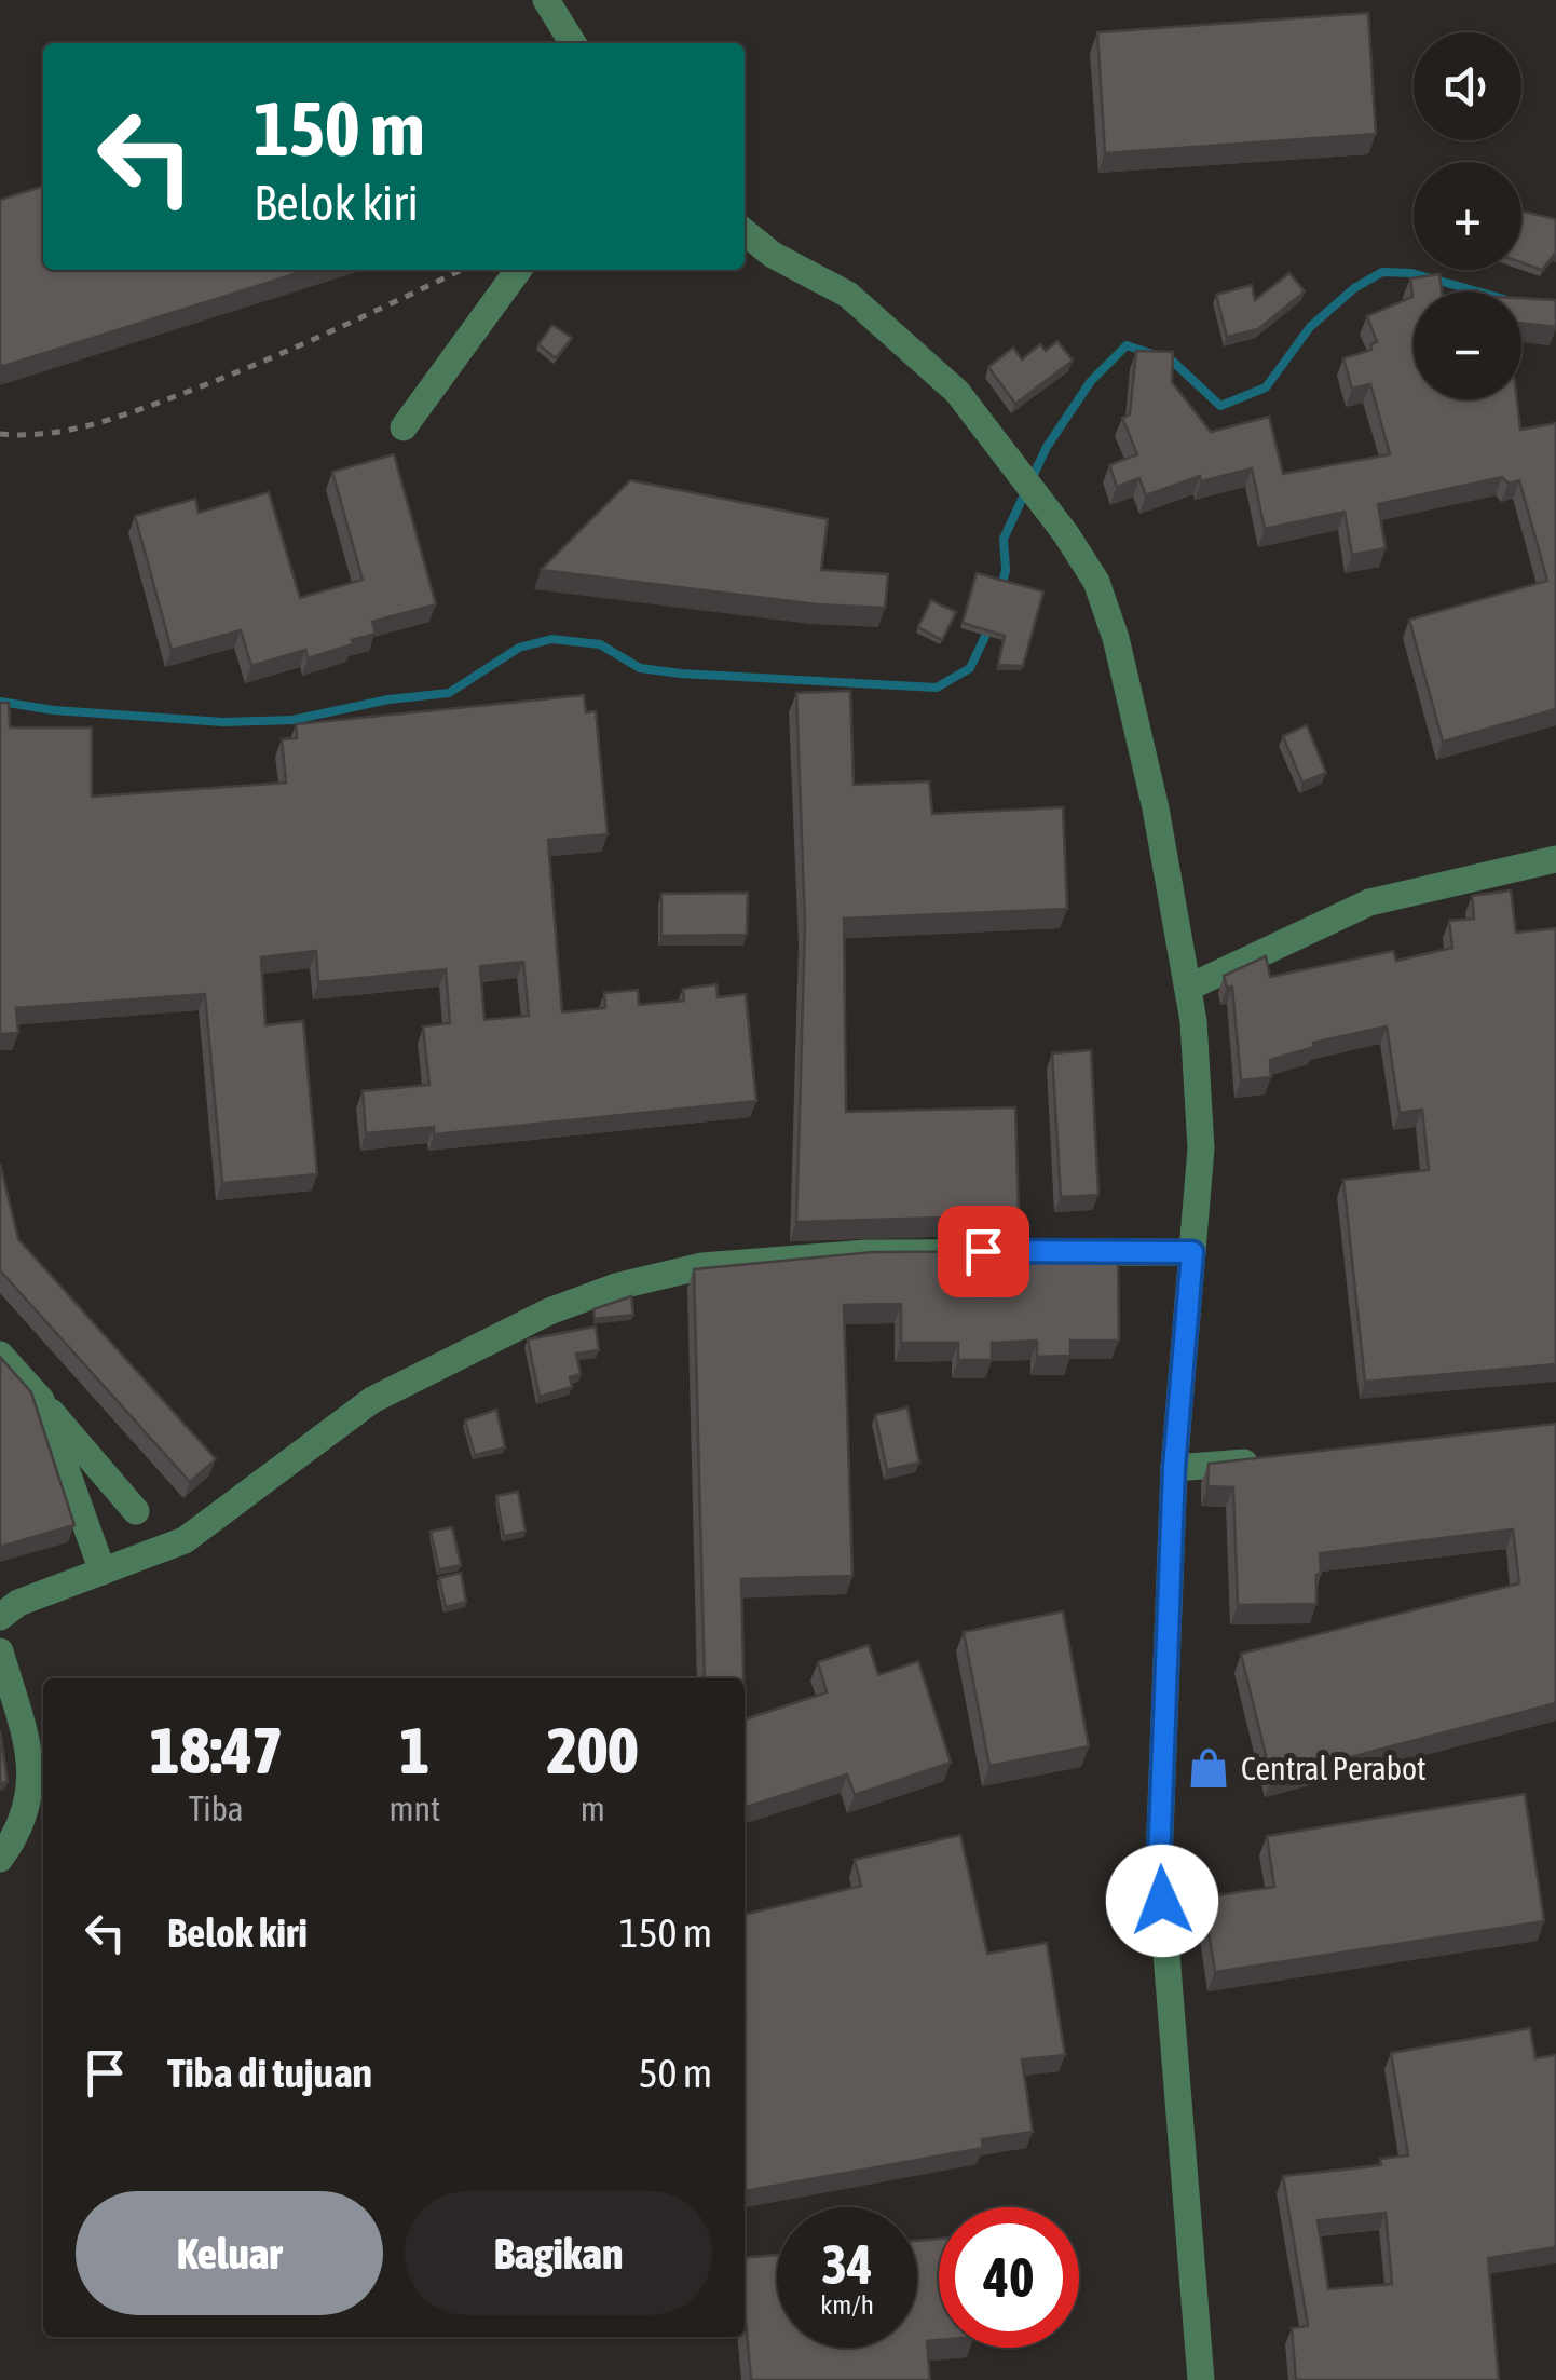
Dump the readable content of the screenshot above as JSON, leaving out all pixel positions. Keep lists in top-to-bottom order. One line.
{"places":{"shop":["Central Perabot"]},"page":{"map_buttons":["+","−"],"turn":["150 m","Belok kiri"],"eta":["18:47","Tiba","1","mnt","200","m"],"list":[{"name":"Belok kiri","value":"150 m"},{"name":"Tiba di tujuan","value":"50 m"}],"buttons":["Keluar","Bagikan"],"speed":"34 km/h","limit":"40"}}
